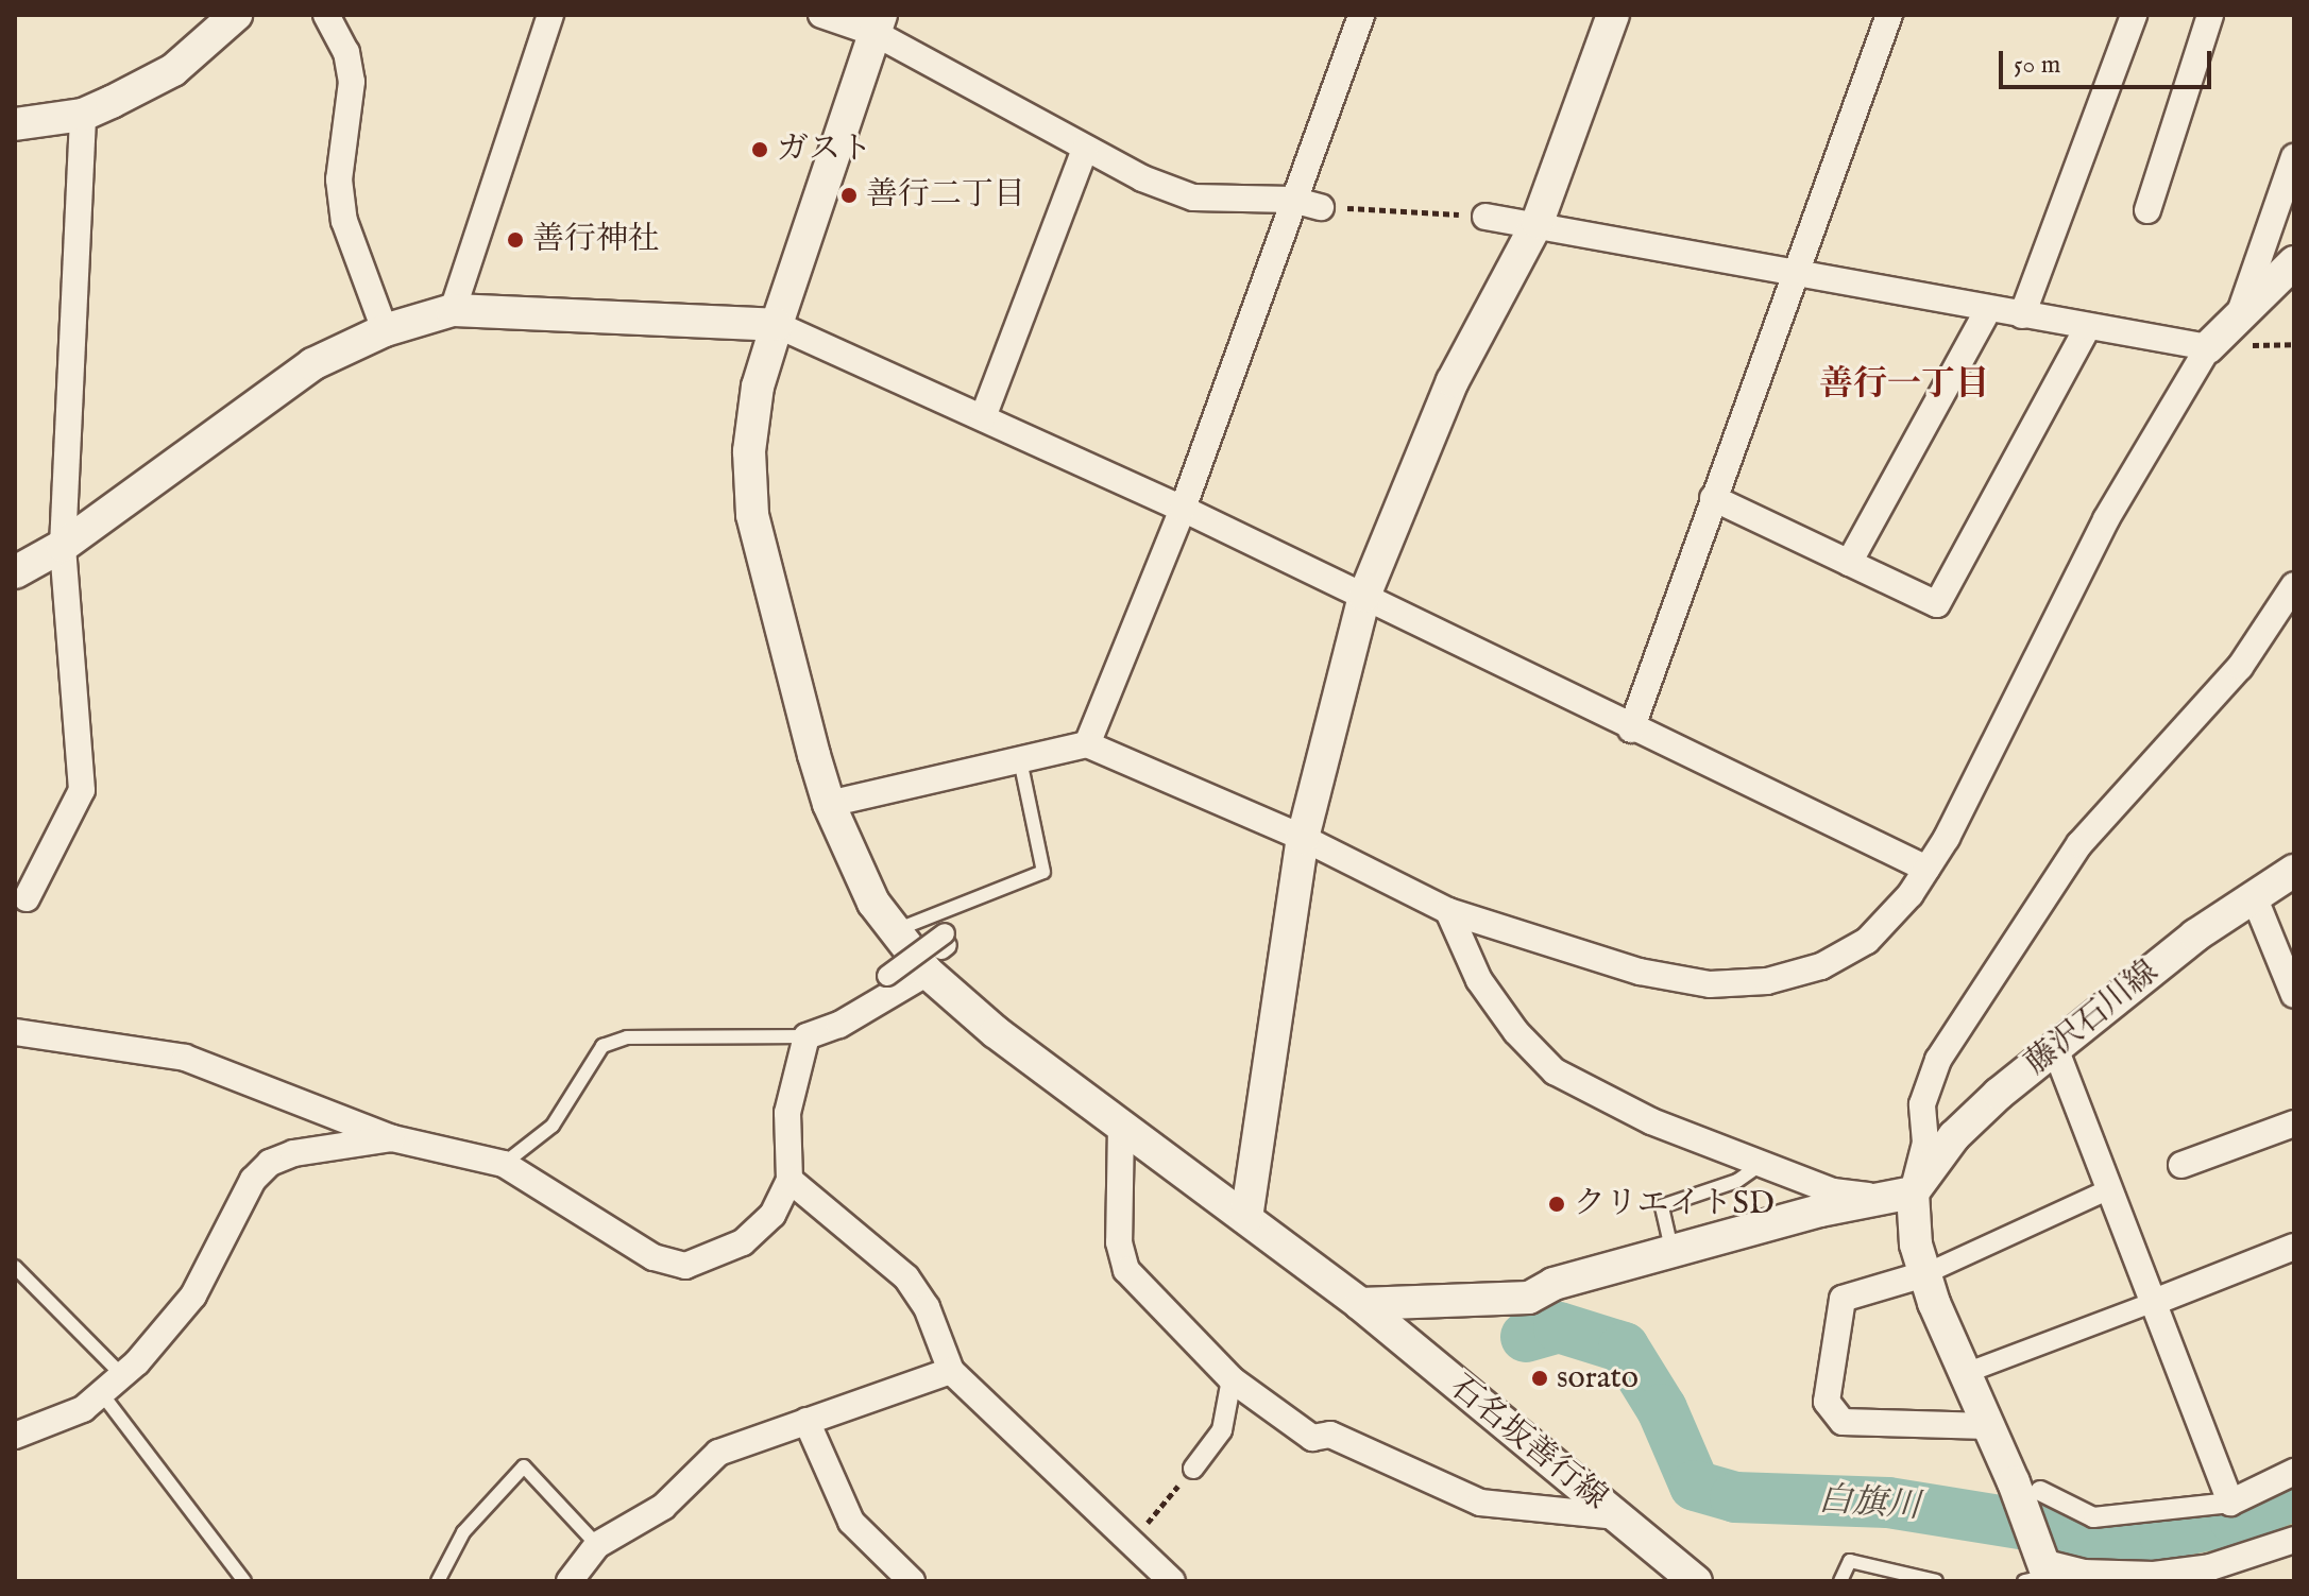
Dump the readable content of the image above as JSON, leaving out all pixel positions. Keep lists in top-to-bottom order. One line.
{"streets":{"street":["藤沢石川線","石名坂善行線"]},"districts":["善行一丁目"],"water":["白旗川"],"places":["ガスト","善行二丁目","善行神社","クリエイトSD","sorato"],"scale_bar":"50 m"}
